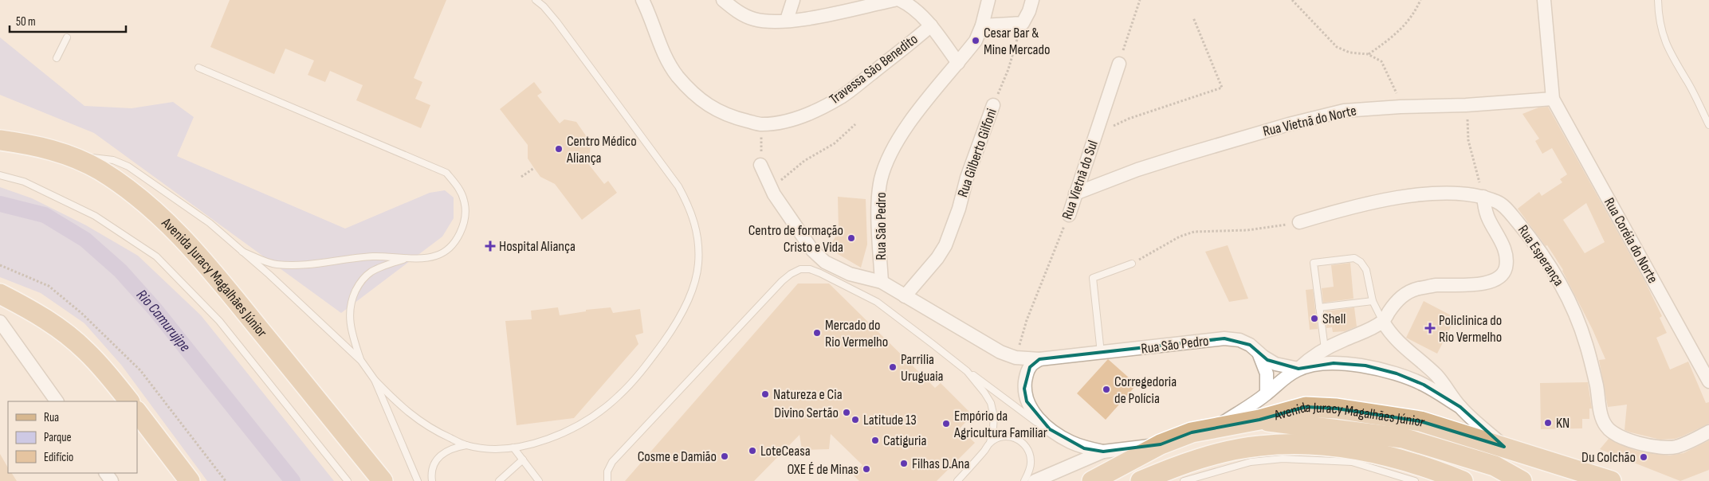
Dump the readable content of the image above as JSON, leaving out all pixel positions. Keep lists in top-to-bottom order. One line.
{"streets":{"main road":["Avenida Juracy Magalhães Júnior"],"street":["Travessa São Benedito","Rua Vietnã do Norte","Rua Gilberto Gilfoni","Rua Vietnã do Sul","Rua São Pedro","Rua Coréia do Norte","Rua Esperança"]},"crossings":[["Rua Vietnã do Norte","Rua Vietnã do Sul"],["Rua Vietnã do Norte","Rua Coréia do Norte"],["Rua Gilberto Gilfoni","Rua São Pedro"],["Rua Vietnã do Sul","Rua São Pedro"]],"water":["Rio Camurujipe"],"places":{"other":["Cesar Bar & Mine Mercado","Centro Médico Aliança","Centro de formação Cristo e Vida","Shell","Mercado do Rio Vermelho","Parrilia Uruguaia","Corregedoria de Polícia","Natureza e Cia","Divino Sertão","Latitude 13","KN","Empório da Agricultura Familiar","Catiguria","LoteCeasa","Cosme e Damião","Du Colchão","Filhas D.Ana","OXE É de Minas"],"health":["Hospital Aliança","Policlinica do Rio Vermelho"]},"legend":["Rua","Parque","Edifício"],"scale_bar":"50 m"}
